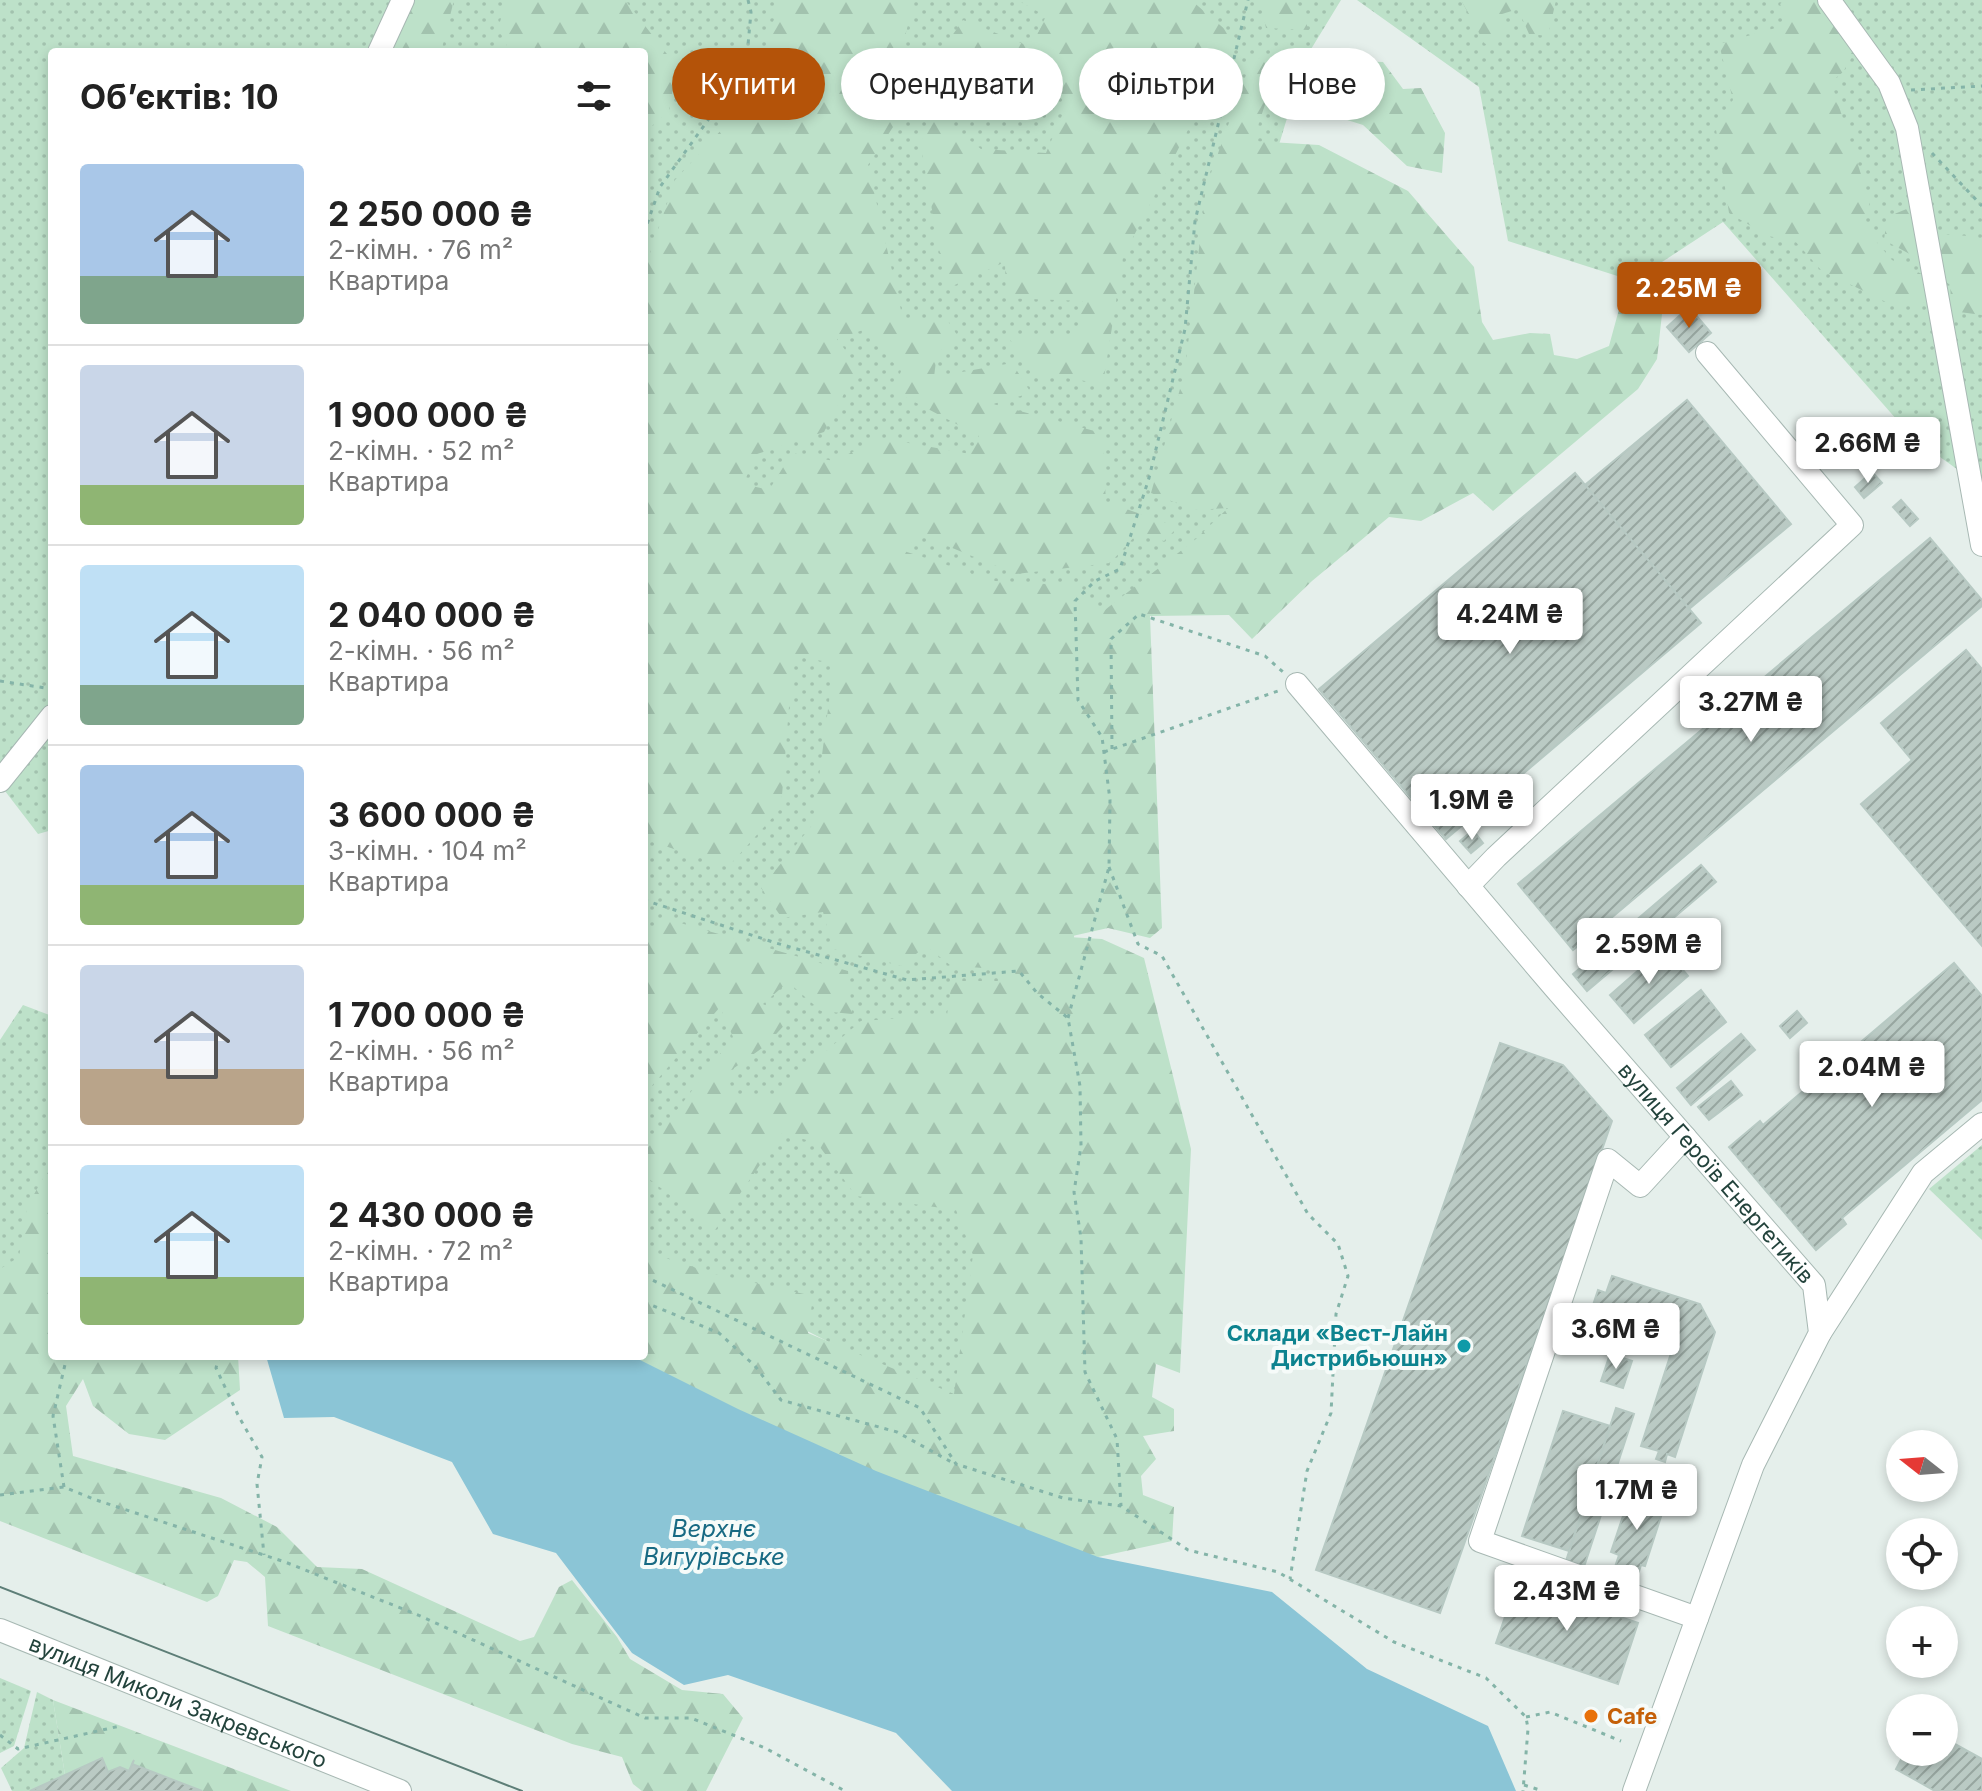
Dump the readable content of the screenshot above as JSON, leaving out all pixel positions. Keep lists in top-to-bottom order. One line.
{"streets":{"street":["вулиця Героїв Енергетиків","вулиця Миколи Закревського"]},"water":["Верхнє Вигурівське"],"places":["Склади «Вест-Лайн Дистрибьюшн»","Cafe"],"north":"left","page":{"chip":["Купити","Орендувати","Фільтри","Нове"],"heading":"Об’єктів: 10","list":[{"name":"2 250 000 ₴","note":"2-кімн. · 76 m² · Квартира"},{"name":"1 900 000 ₴","note":"2-кімн. · 52 m² · Квартира"},{"name":"2 040 000 ₴","note":"2-кімн. · 56 m² · Квартира"},{"name":"3 600 000 ₴","note":"3-кімн. · 104 m² · Квартира"},{"name":"1 700 000 ₴","note":"2-кімн. · 56 m² · Квартира"},{"name":"2 430 000 ₴","note":"2-кімн. · 72 m² · Квартира"}],"price":["2.25M ₴","2.66M ₴","4.24M ₴","3.27M ₴","1.9M ₴","2.59M ₴","2.04M ₴","3.6M ₴","1.7M ₴","2.43M ₴"],"map_buttons":["+","−"]}}
